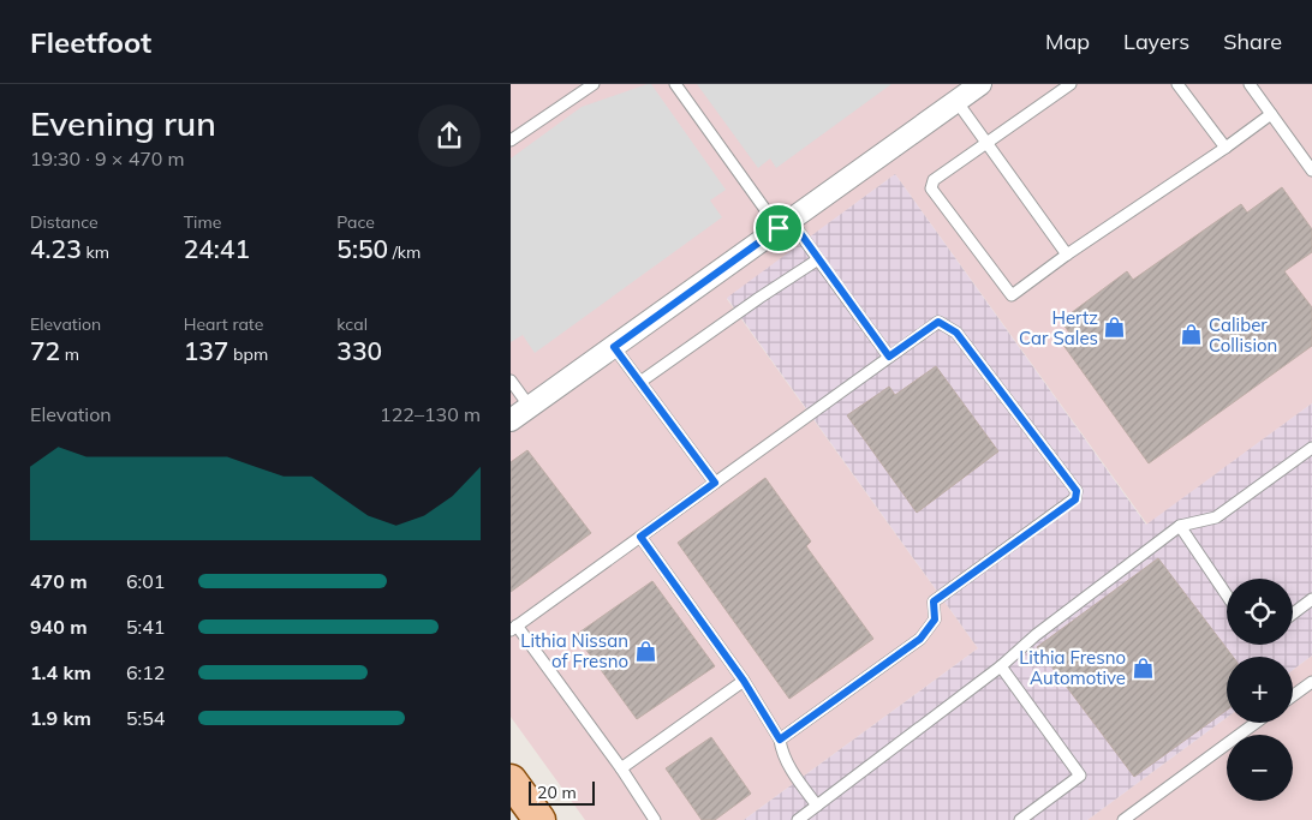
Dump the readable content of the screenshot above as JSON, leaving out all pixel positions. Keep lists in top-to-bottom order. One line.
{"places":{"shop":["Hertz Car Sales","Caliber Collision","Lithia Nissan of Fresno","Lithia Fresno Automotive"]},"scale_bar":"20 m","page":{"header":"Fleetfoot","nav":["Map","Layers","Share"],"heading":["Evening run","19:30 · 9 × 470 m"],"stats":[["Distance","4.23 km"],["Time","24:41"],["Pace","5:50 /km"],["Elevation","72 m"],["Heart rate","137 bpm"],["kcal","330"]],"chart":["Elevation","122–130 m"],"list":[{"name":"470 m","note":"6:01"},{"name":"940 m","note":"5:41"},{"name":"1.4 km","note":"6:12"},{"name":"1.9 km","note":"5:54"}],"map_buttons":["+","−"],"scale":"20 m"}}
